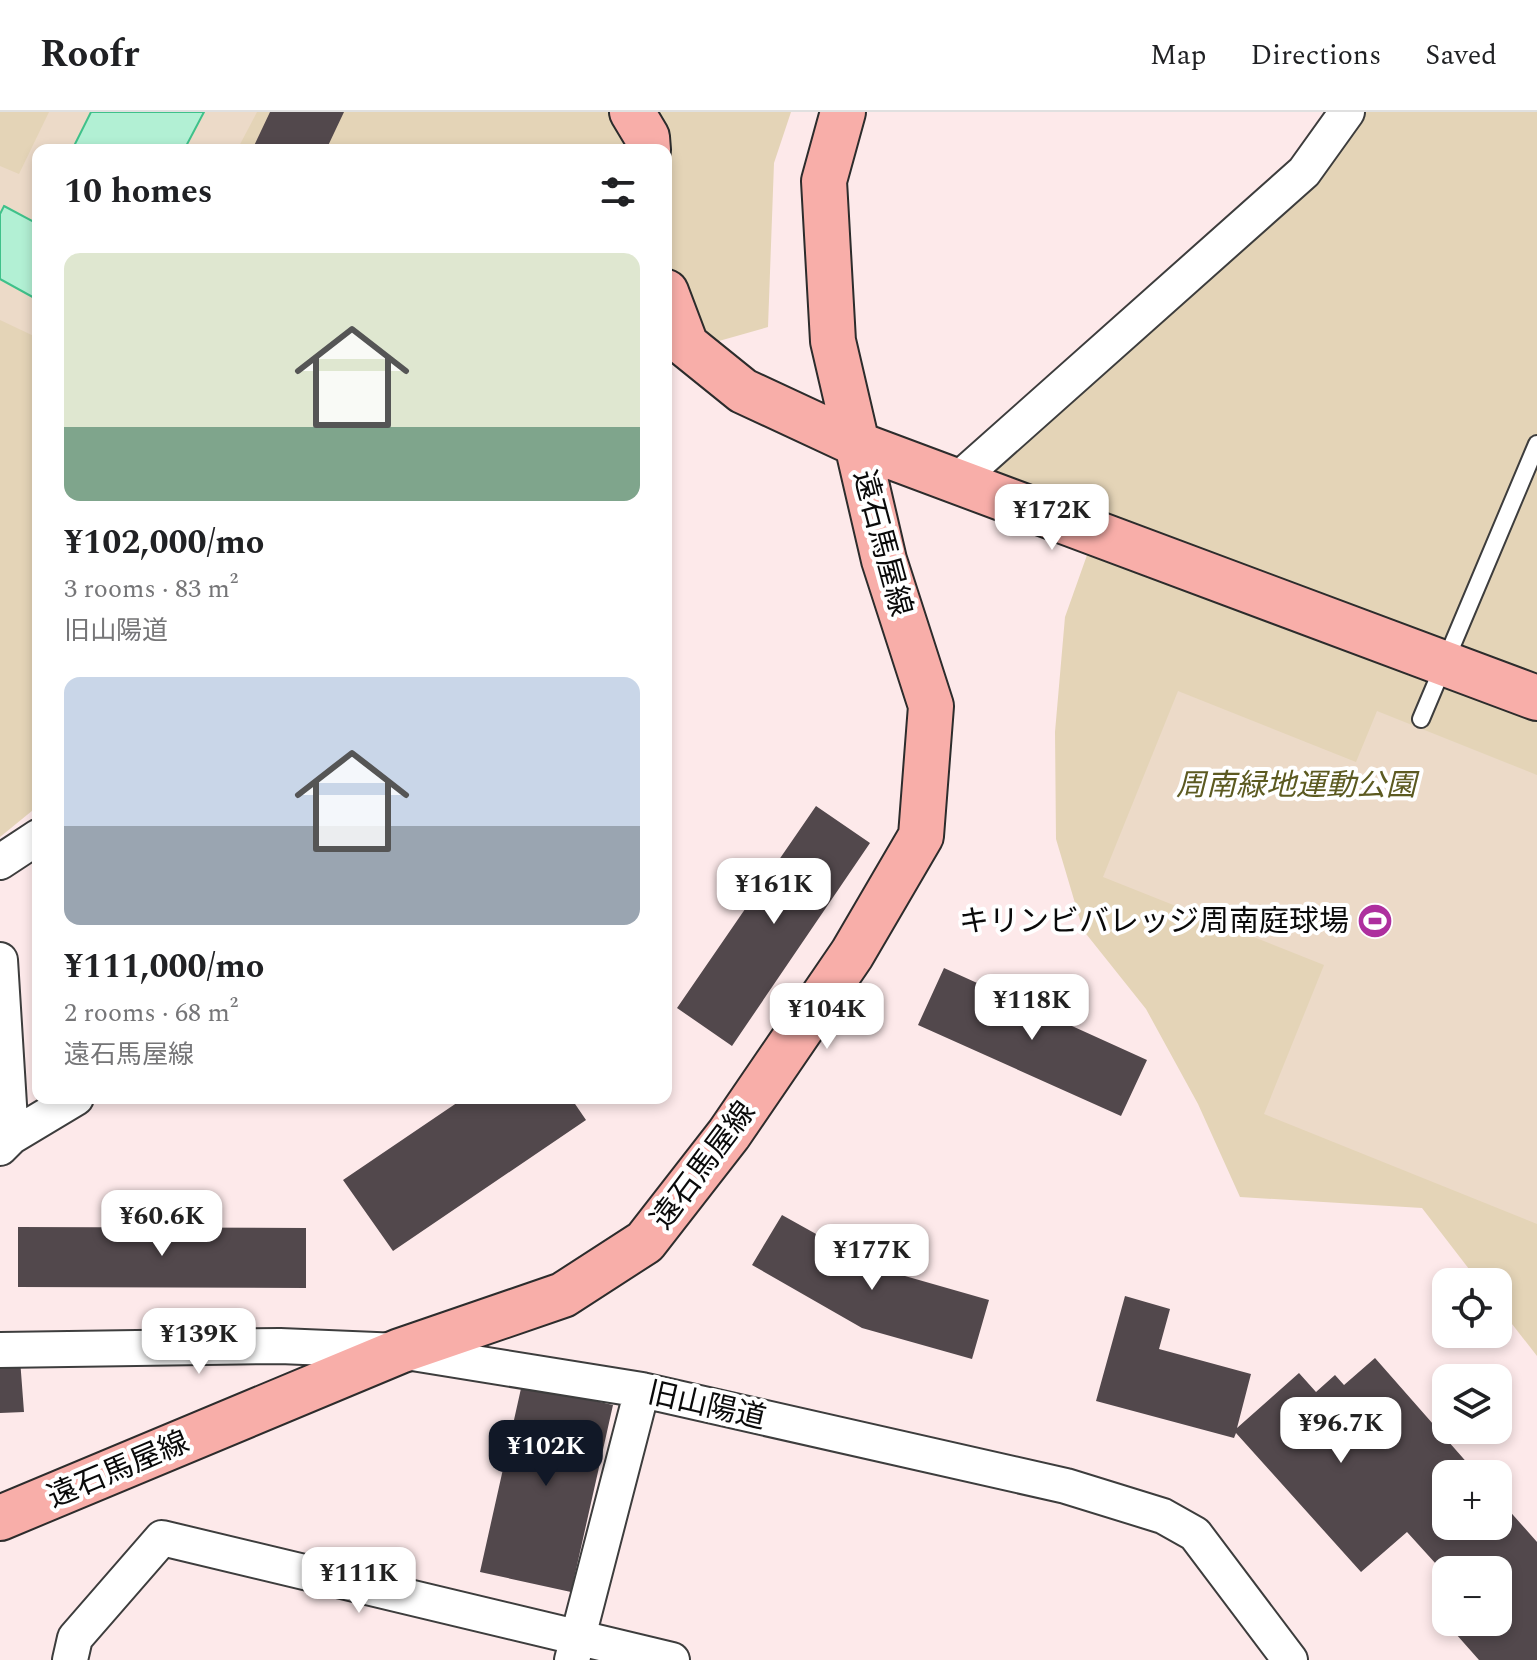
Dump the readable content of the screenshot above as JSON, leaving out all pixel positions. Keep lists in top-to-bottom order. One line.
{"streets":{"street":["遠石馬屋線","旧山陽道"]},"crossings":[["遠石馬屋線","旧山陽道"]],"parks":["周南緑地運動公園"],"places":{"sports":["キリンビバレッジ周南庭球場"]},"page":{"header":"Roofr","nav":["Map","Directions","Saved"],"heading":"10 homes","list":[{"name":"¥102,000/mo","note":"3 rooms · 83 m² · 旧山陽道"},{"name":"¥111,000/mo","note":"2 rooms · 68 m² · 遠石馬屋線"}],"price":["¥172K","¥161K","¥118K","¥104K","¥60.6K","¥177K","¥139K","¥96.7K","¥102K","¥111K"],"map_buttons":["+","−"]}}
